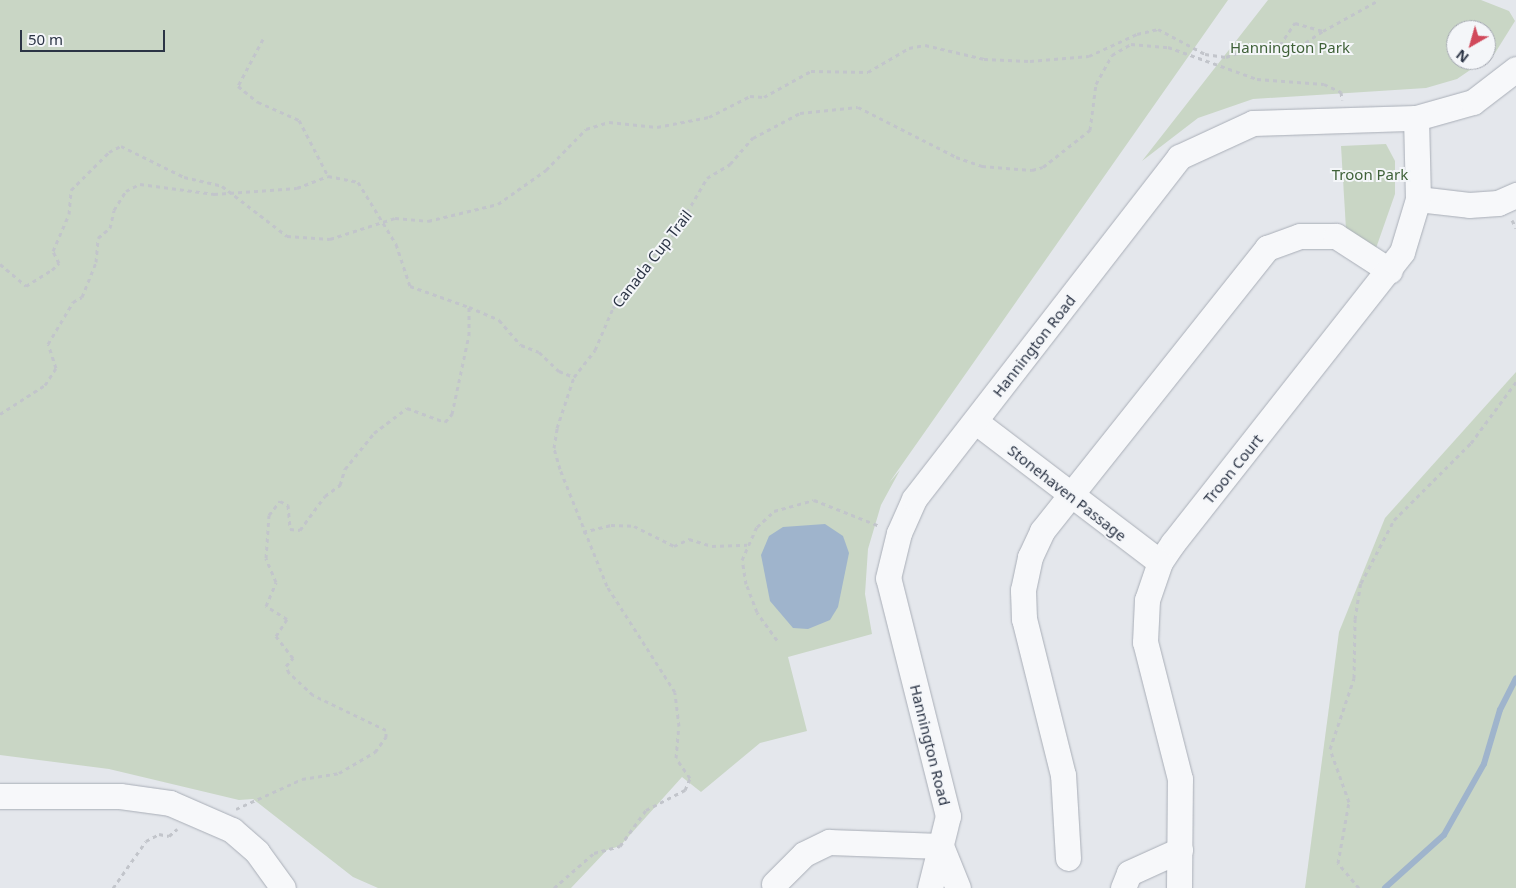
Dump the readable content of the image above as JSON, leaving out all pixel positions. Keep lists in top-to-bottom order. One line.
{"streets":{"street":["Hannington Road","Troon Court","Stonehaven Passage"],"path":["Canada Cup Trail"]},"crossings":[["Canada Cup Trail","Hannington Road"],["Hannington Road","Troon Court"],["Hannington Road","Stonehaven Passage"],["Troon Court","Stonehaven Passage"]],"parks":["Hannington Park","Troon Park"],"scale_bar":"50 m","north":"bottom left"}
